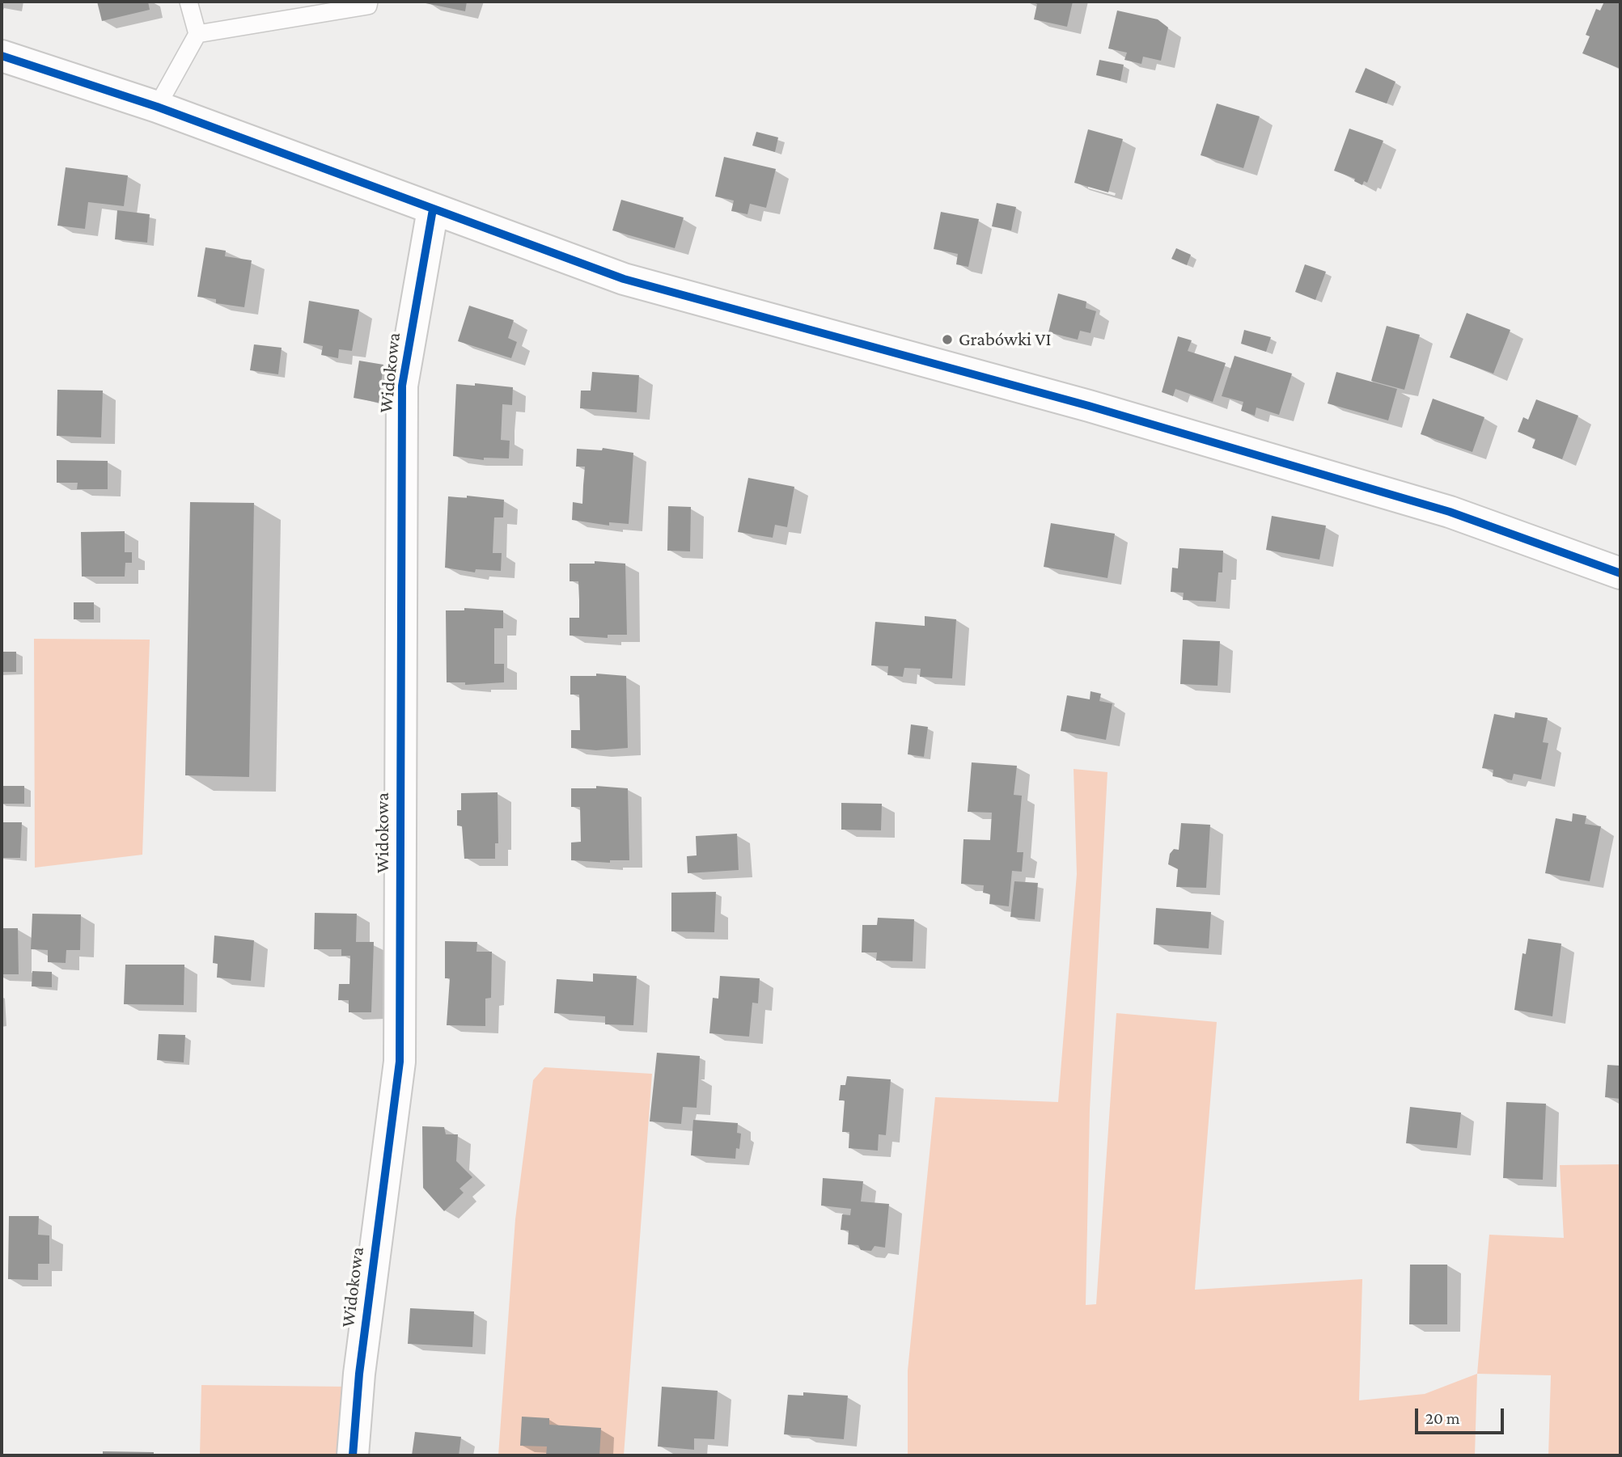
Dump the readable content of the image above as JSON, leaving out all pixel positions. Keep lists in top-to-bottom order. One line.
{"streets":{"street":["Widokowa"]},"places":["Grabówki VI"],"scale_bar":"20 m"}
